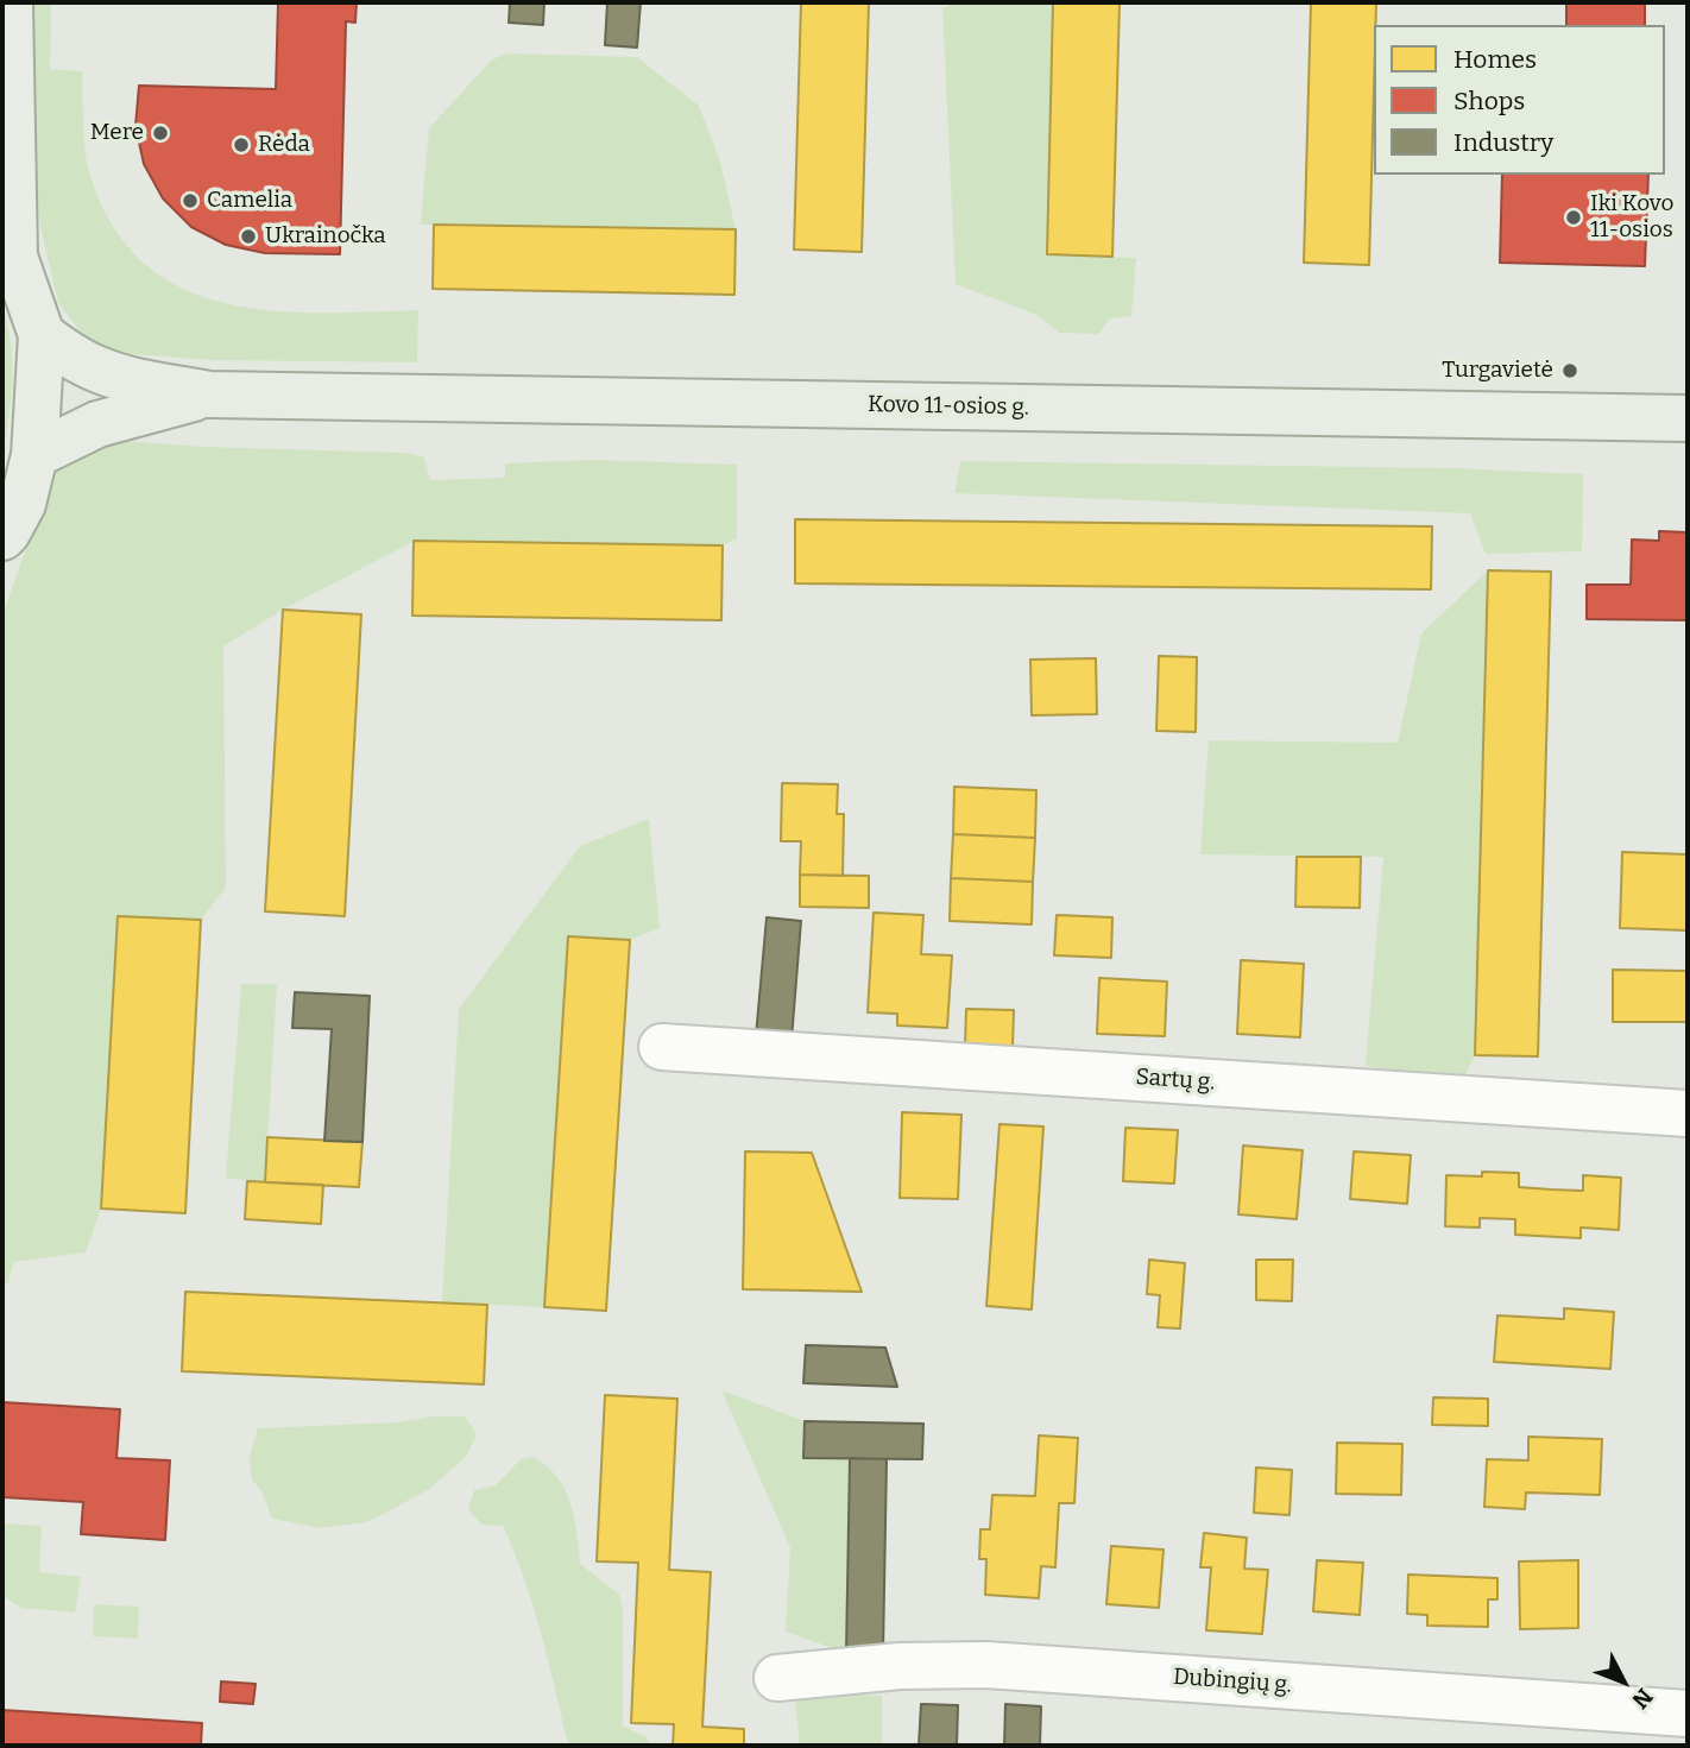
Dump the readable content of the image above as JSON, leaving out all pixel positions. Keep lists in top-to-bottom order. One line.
{"streets":{"main road":["Kovo 11-osios g."],"street":["Sartų g.","Dubingių g."]},"places":["Mere","Rėda","Camelia","Iki Kovo 11-osios","Ukrainočka","Turgavietė"],"legend":["Homes","Shops","Industry"],"north":"bottom right"}
